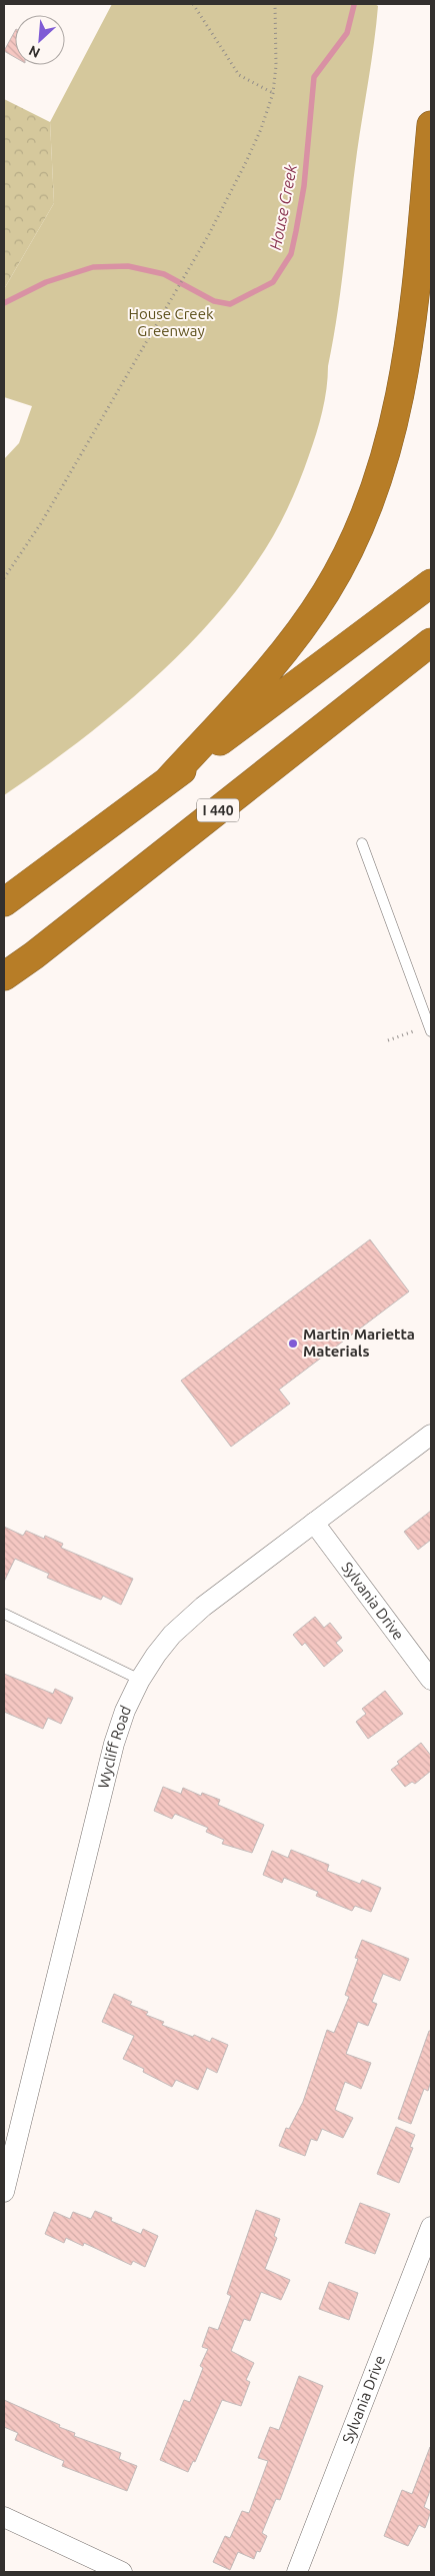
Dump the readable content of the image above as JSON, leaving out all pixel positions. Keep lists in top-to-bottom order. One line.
{"streets":{"highway":["I 440"],"street":["Sylvania Drive","Wycliff Road"]},"crossings":[["Sylvania Drive","Wycliff Road"]],"water":["House Creek"],"parks":["House Creek Greenway"],"places":["Martin Marietta Materials"],"north":"bottom left"}
